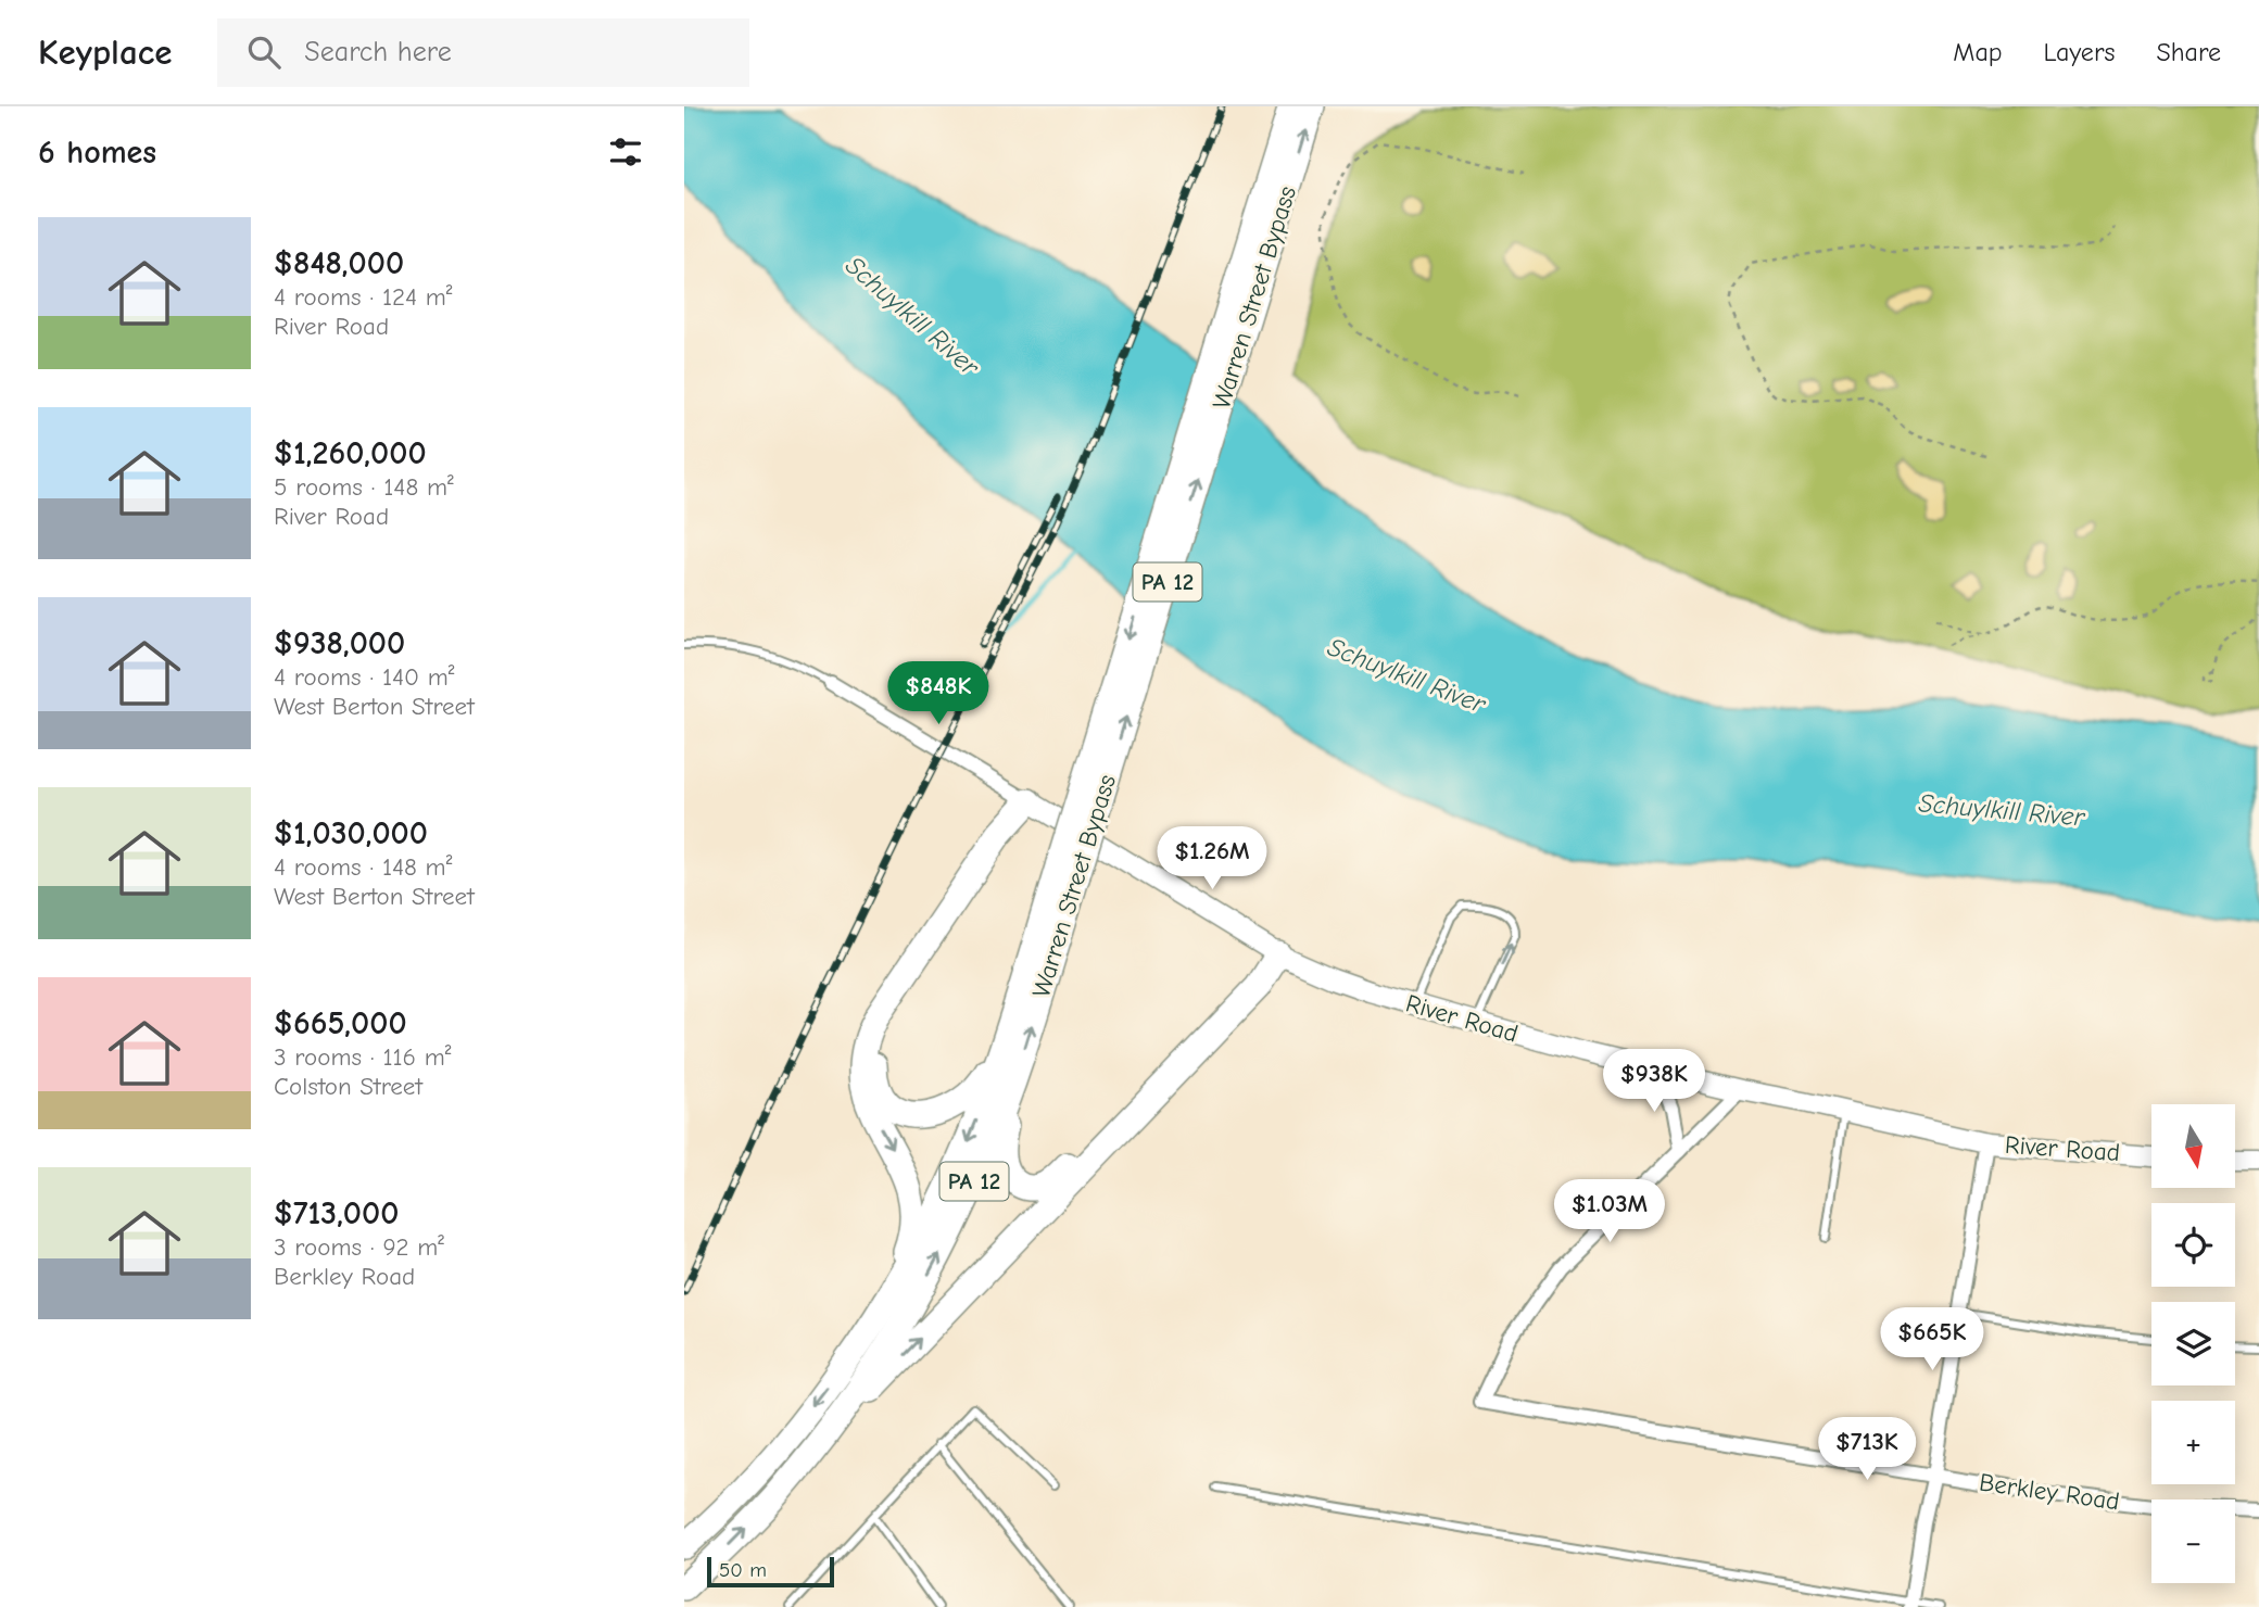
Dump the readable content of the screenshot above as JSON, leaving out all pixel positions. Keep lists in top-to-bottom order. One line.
{"streets":{"highway":["Warren Street Bypass","PA 12"],"street":["River Road","Berkley Road"]},"water":["Schuylkill River"],"scale_bar":"50 m","north":"bottom","page":{"header":"Keyplace","search":"Search here","nav":["Map","Layers","Share"],"heading":"6 homes","list":[{"name":"$848,000","note":"4 rooms · 124 m² · River Road"},{"name":"$1,260,000","note":"5 rooms · 148 m² · River Road"},{"name":"$938,000","note":"4 rooms · 140 m² · West Berton Street"},{"name":"$1,030,000","note":"4 rooms · 148 m² · West Berton Street"},{"name":"$665,000","note":"3 rooms · 116 m² · Colston Street"},{"name":"$713,000","note":"3 rooms · 92 m² · Berkley Road"}],"price":["$848K","$1.26M","$938K","$1.03M","$665K","$713K"],"map_buttons":["+","−"],"scale":"50 m"}}
